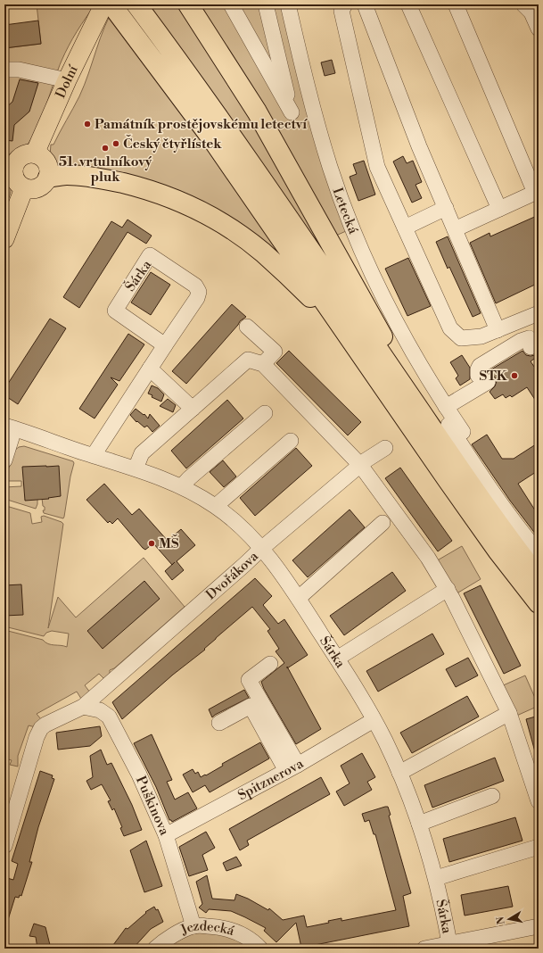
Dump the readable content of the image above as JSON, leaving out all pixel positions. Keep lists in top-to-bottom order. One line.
{"streets":{"main road":["Dolní"],"street":["Letecká","Šárka","Dvořákova","Spitznerova","Puškinova","Jezdecká"]},"crossings":[["Šárka","Dvořákova"],["Šárka","Spitznerova"],["Dvořákova","Puškinova"],["Spitznerova","Puškinova"],["Puškinova","Jezdecká"]],"places":["Památník prostějovskému letectví","Český čtyřlístek","51. vrtulníkový pluk","STK","MŠ"],"north":"left"}
